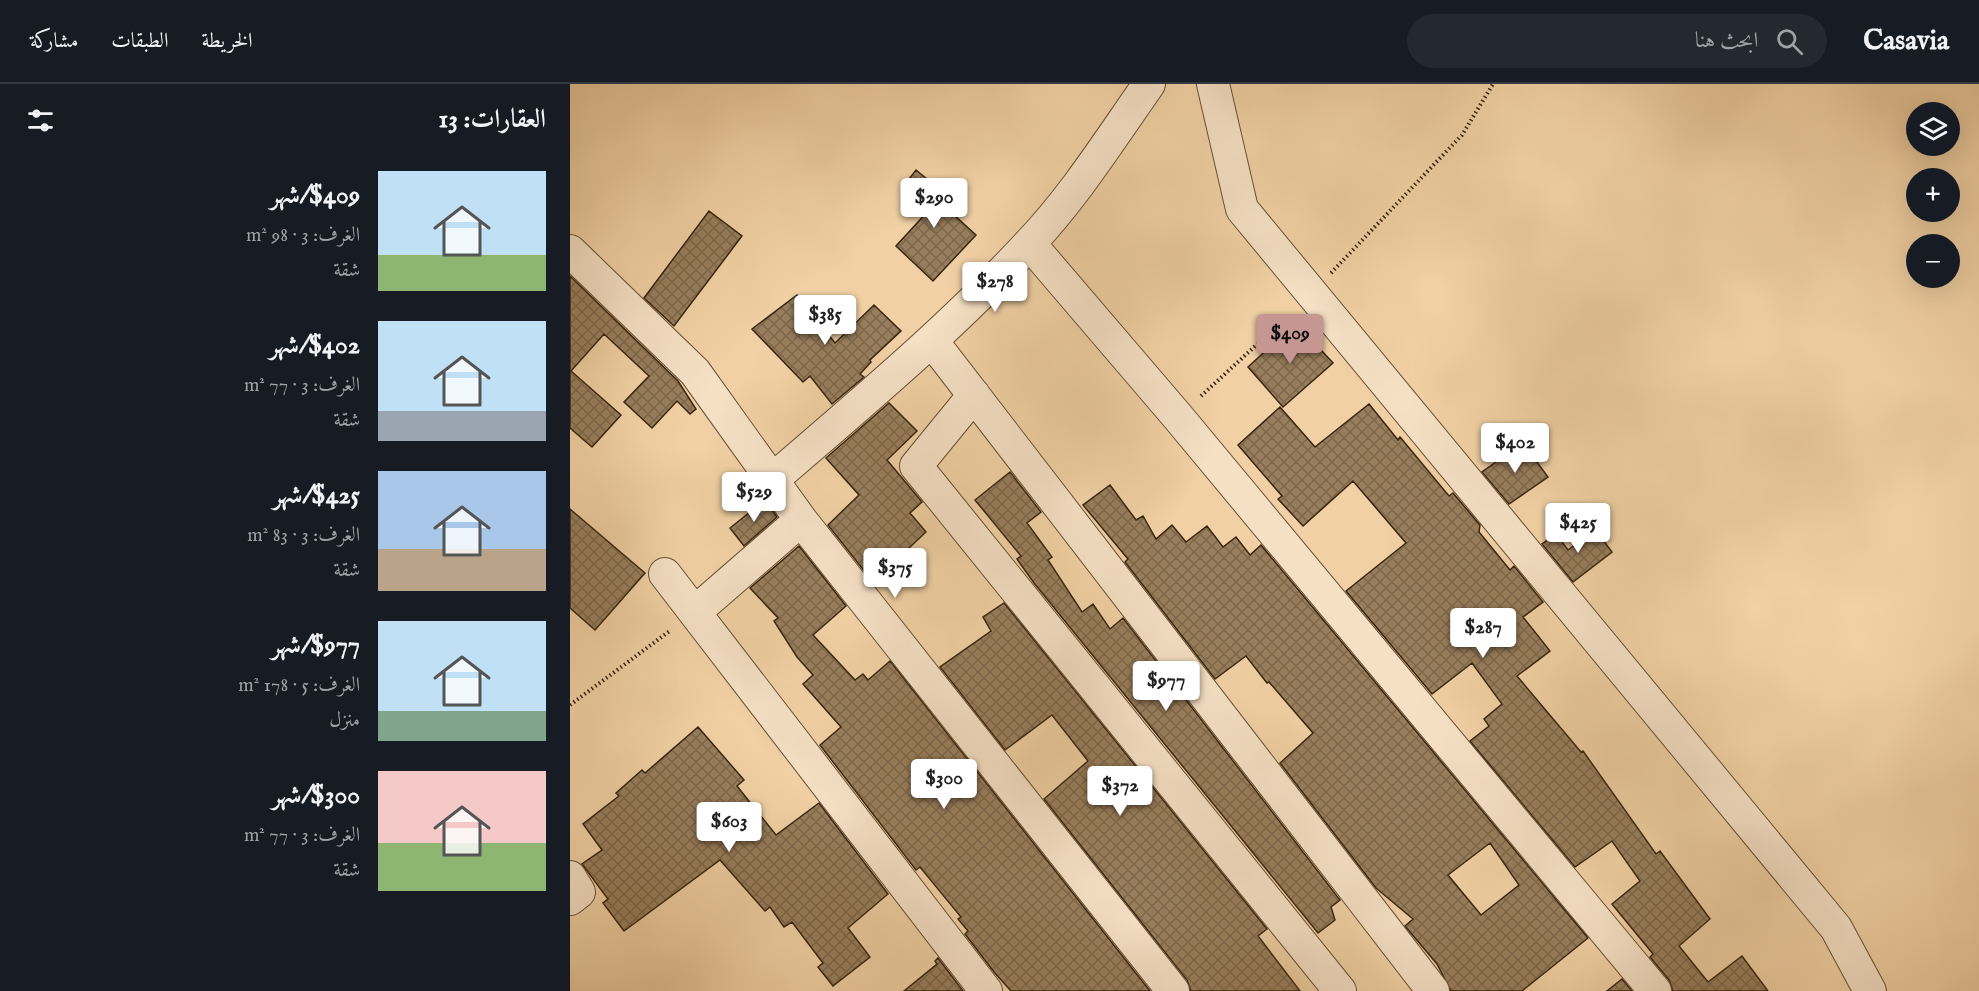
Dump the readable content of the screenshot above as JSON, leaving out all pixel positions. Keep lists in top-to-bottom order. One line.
{"page":{"header":"Casavia","search":"ابحث هنا","nav":["الخريطة","الطبقات","مشاركة"],"heading":"العقارات: 13","map_buttons":["+","−"],"list":[{"name":"$409/شهر","note":"الغرف: 3 · 98 m² · شقة"},{"name":"$402/شهر","note":"الغرف: 3 · 77 m² · شقة"},{"name":"$425/شهر","note":"الغرف: 3 · 83 m² · شقة"},{"name":"$977/شهر","note":"الغرف: 5 · 178 m² · منزل"},{"name":"$300/شهر","note":"الغرف: 3 · 77 m² · شقة"}],"price":["$290","$278","$385","$409","$402","$529","$425","$375","$287","$977","$300","$372","$603"]}}
